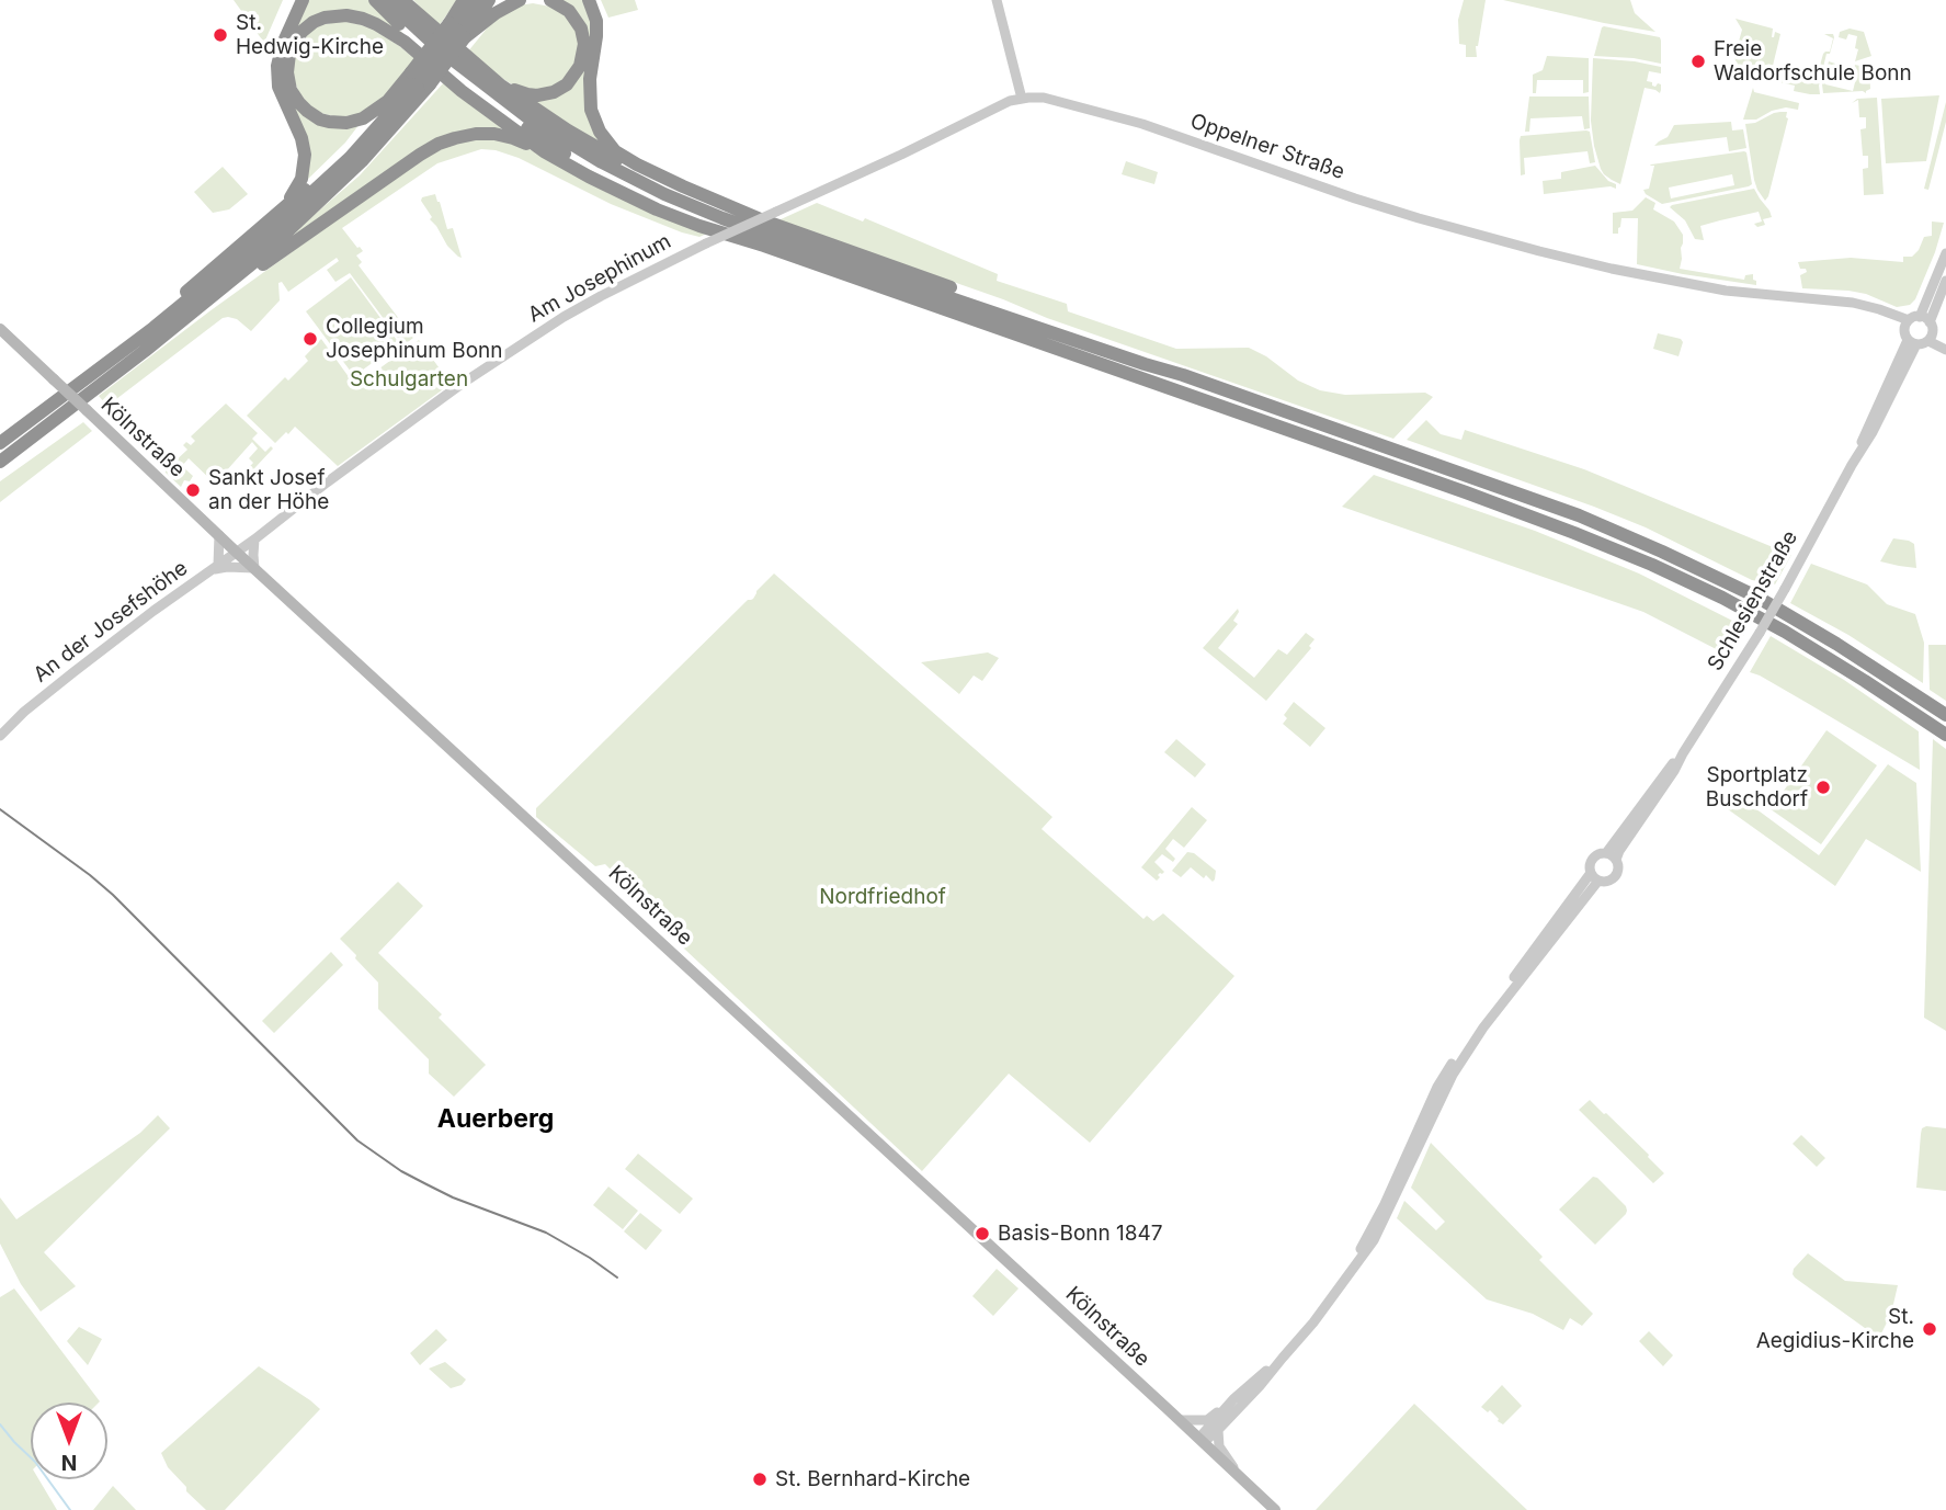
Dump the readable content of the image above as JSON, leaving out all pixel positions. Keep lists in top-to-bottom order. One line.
{"streets":{"main road":["Kölnstraße"],"street":["Oppelner Straße","Am Josephinum","Schlesienstraße","An der Josefshöhe"]},"crossings":[["Oppelner Straße","Am Josephinum"],["Am Josephinum","Kölnstraße"],["Am Josephinum","An der Josefshöhe"],["Kölnstraße","An der Josefshöhe"]],"districts":["Auerberg"],"parks":["Schulgarten","Nordfriedhof"],"places":["St. Hedwig-Kirche","Freie Waldorfschule Bonn","Collegium Josephinum Bonn","Sankt Josef an der Höhe","Sportplatz Buschdorf","Basis-Bonn 1847","St. Aegidius-Kirche","St. Bernhard-Kirche"],"north":"bottom"}
